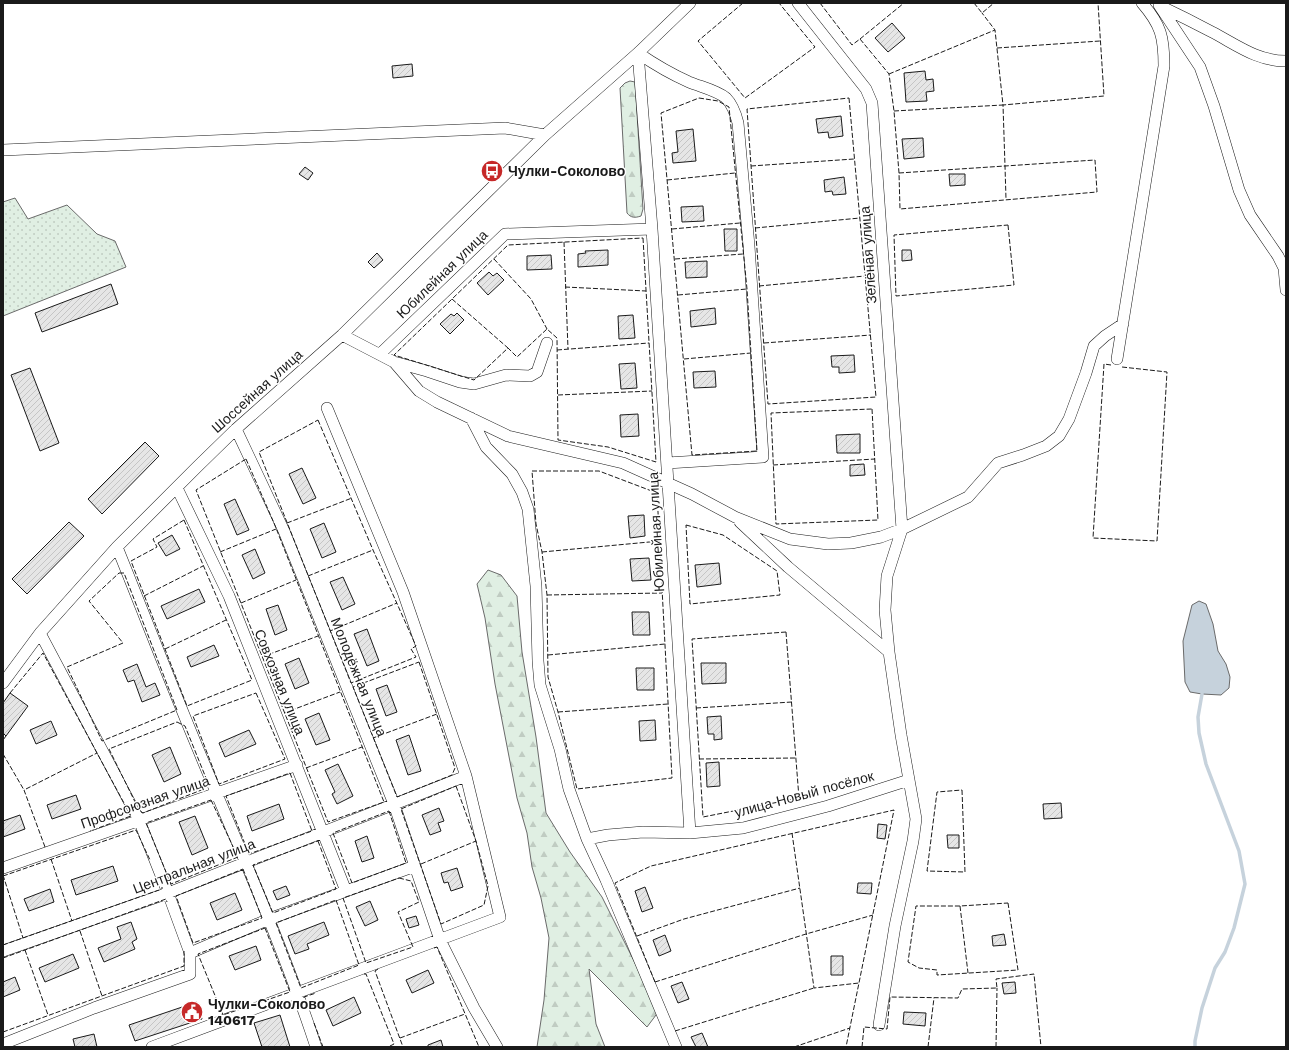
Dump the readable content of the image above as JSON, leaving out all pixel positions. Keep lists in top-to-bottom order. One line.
{"streets":{"street":["Зелёная улица","Юбилейная улица","Шоссейная улица","Молодёжная улица","Совхозная улица","улица Новый посёлок","Профсоюзная улица","Центральная улица"]},"crossings":[["Юбилейная улица","Шоссейная улица"],["Юбилейная улица","улица Новый посёлок"],["Шоссейная улица","Молодёжная улица"],["Шоссейная улица","Совхозная улица"],["Молодёжная улица","Центральная улица"],["Совхозная улица","Профсоюзная улица"],["Совхозная улица","Центральная улица"]],"places":{"bus stop":["Чулки-Соколово"],"public building":["Чулки-Соколово 140617"]}}
